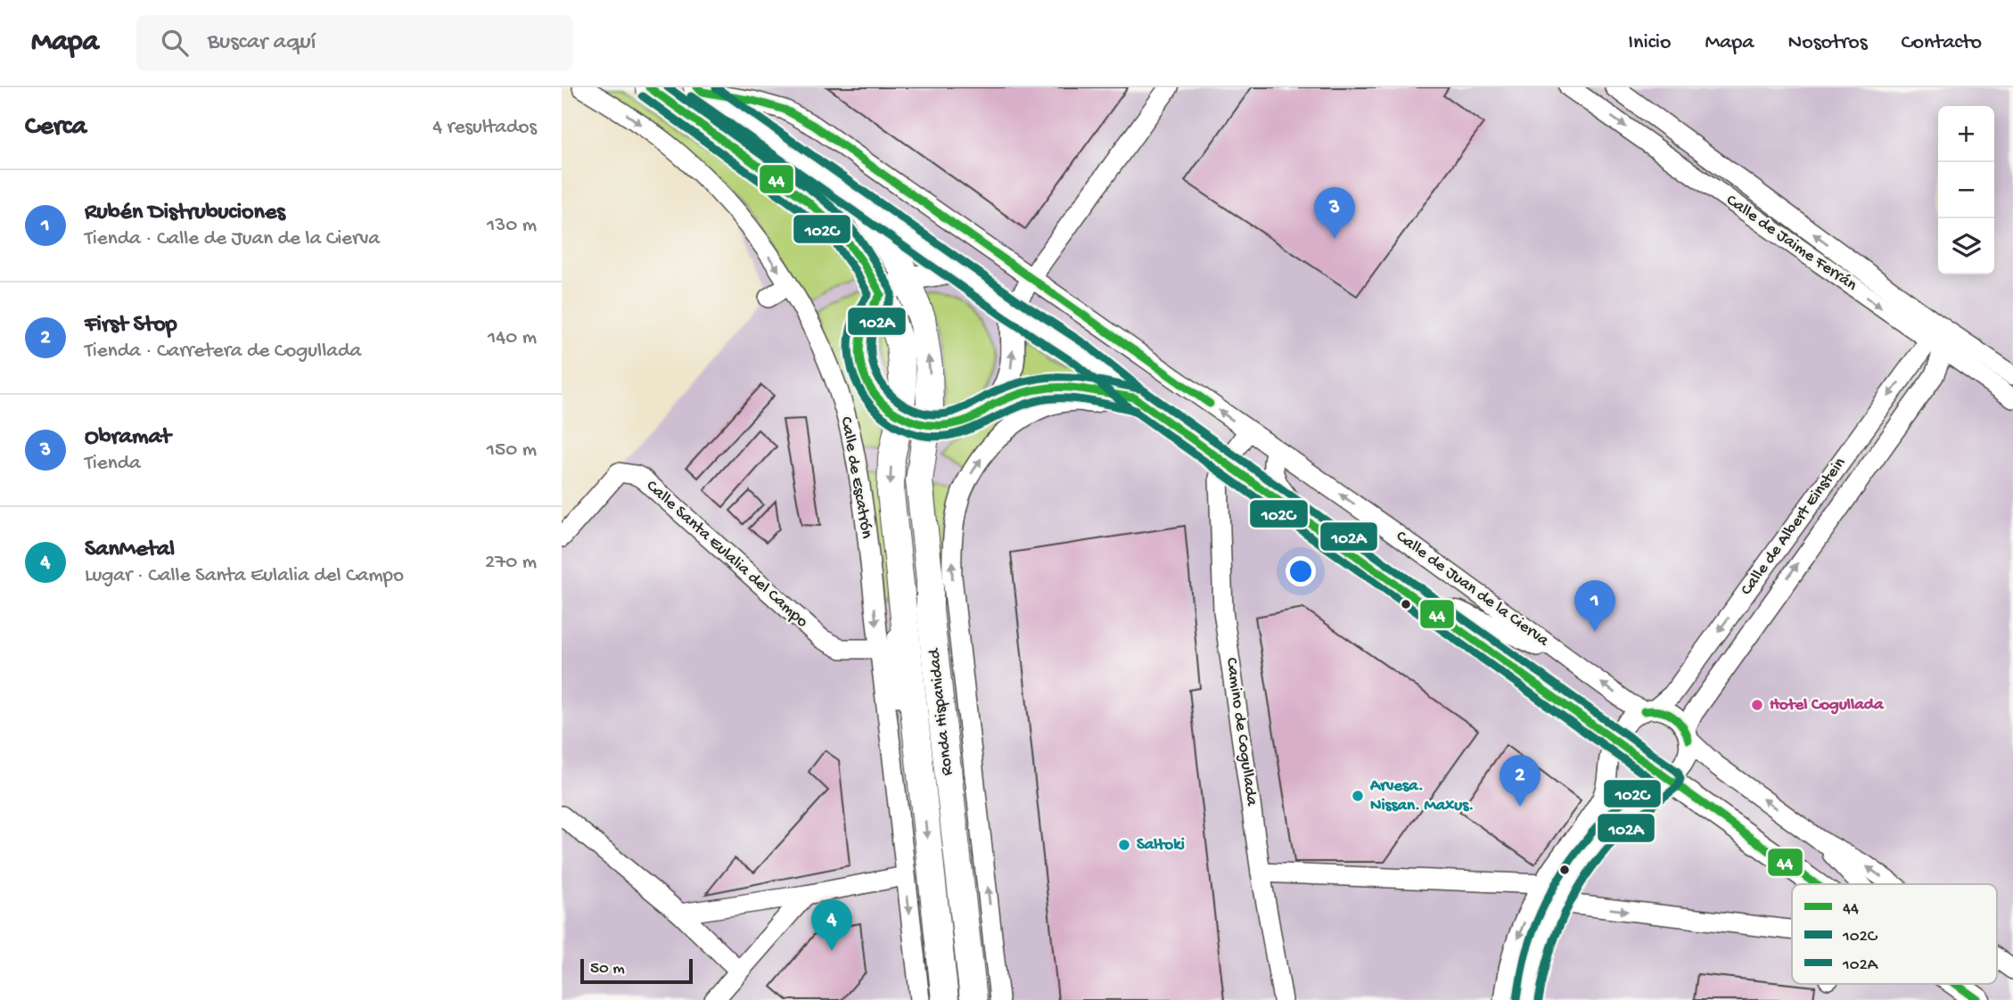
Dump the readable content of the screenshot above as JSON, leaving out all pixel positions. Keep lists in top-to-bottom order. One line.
{"streets":{"highway":["Ronda Hispanidad"],"street":["Calle de Jaime Ferrán","Calle de Escatrón","Calle de Albert Einstein","Calle Santa Eulalia del Campo","Calle de Juan de la Cierva","Camino de Cogullada"]},"crossings":[["Calle de Jaime Ferrán","Calle de Albert Einstein"],["Calle de Escatrón","Calle Santa Eulalia del Campo"],["Calle de Escatrón","Ronda Hispanidad"],["Calle de Albert Einstein","Calle de Juan de la Cierva"],["Calle de Albert Einstein","Ronda Hispanidad"],["Calle de Juan de la Cierva","Ronda Hispanidad"],["Ronda Hispanidad","Camino de Cogullada"]],"one_way":["Calle de Escatrón","Calle de Juan de la Cierva"],"places":["Hotel Cogullada","Arvesa. Nissan. Maxus.","Saltoki"],"lines":["transit line 44","transit line 102A","transit line 102C"],"legend":["44","102C","102A"],"scale_bar":"50 m","page":{"header":"Mapa","search":"Buscar aquí","nav":["Inicio","Mapa","Nosotros","Contacto"],"heading":["Cerca","4 resultados"],"map_buttons":["+","−"],"list":[{"mark":"1","name":"Rubén Distrubuciones","note":"Tienda · Calle de Juan de la Cierva","value":"130 m"},{"mark":"2","name":"First Stop","note":"Tienda · Carretera de Cogullada","value":"140 m"},{"mark":"3","name":"Obramat","note":"Tienda","value":"150 m"},{"mark":"4","name":"SanMetal","note":"Lugar · Calle Santa Eulalia del Campo","value":"270 m"}],"pins":["3","1","2","4"],"scale":"50 m"}}
